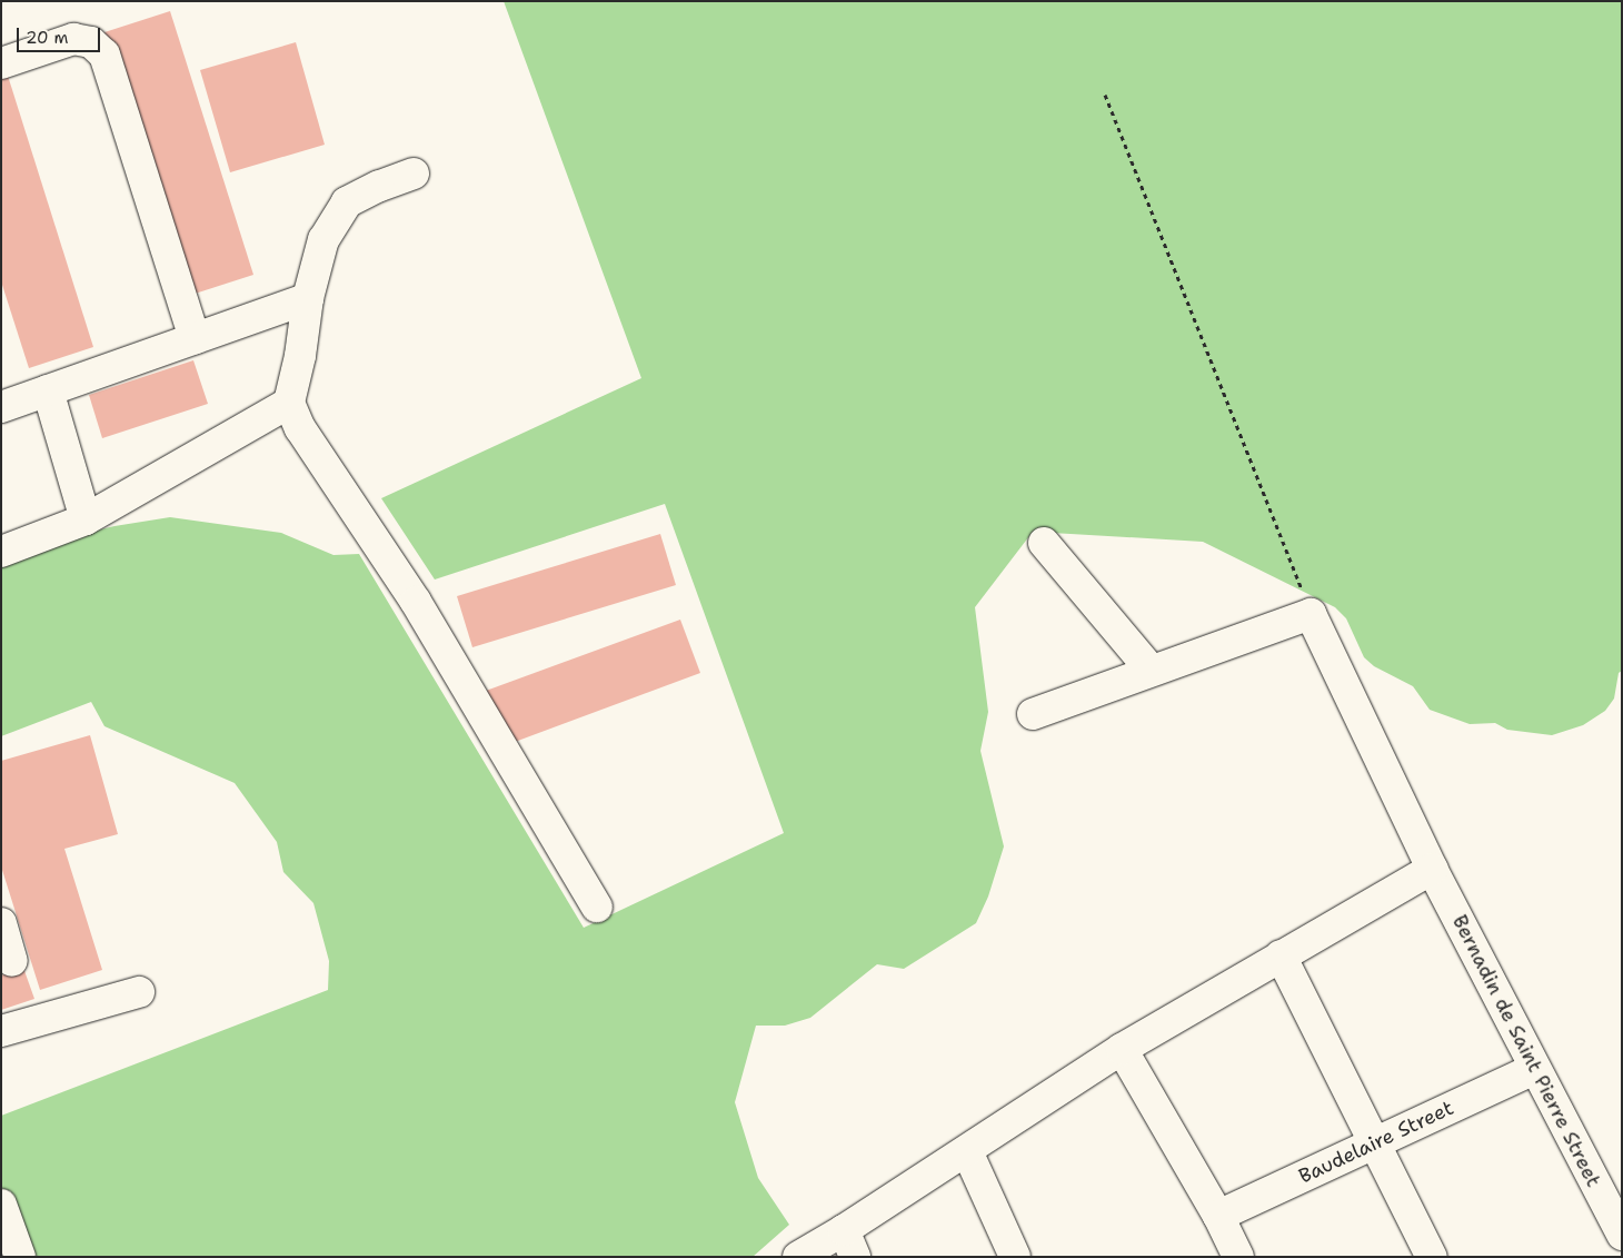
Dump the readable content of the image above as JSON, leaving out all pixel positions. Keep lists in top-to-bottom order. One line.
{"streets":{"street":["Bernadin de Saint Pierre Street","Baudelaire Street"]},"crossings":[["Bernadin de Saint Pierre Street","Baudelaire Street"]],"scale_bar":"20 m"}
